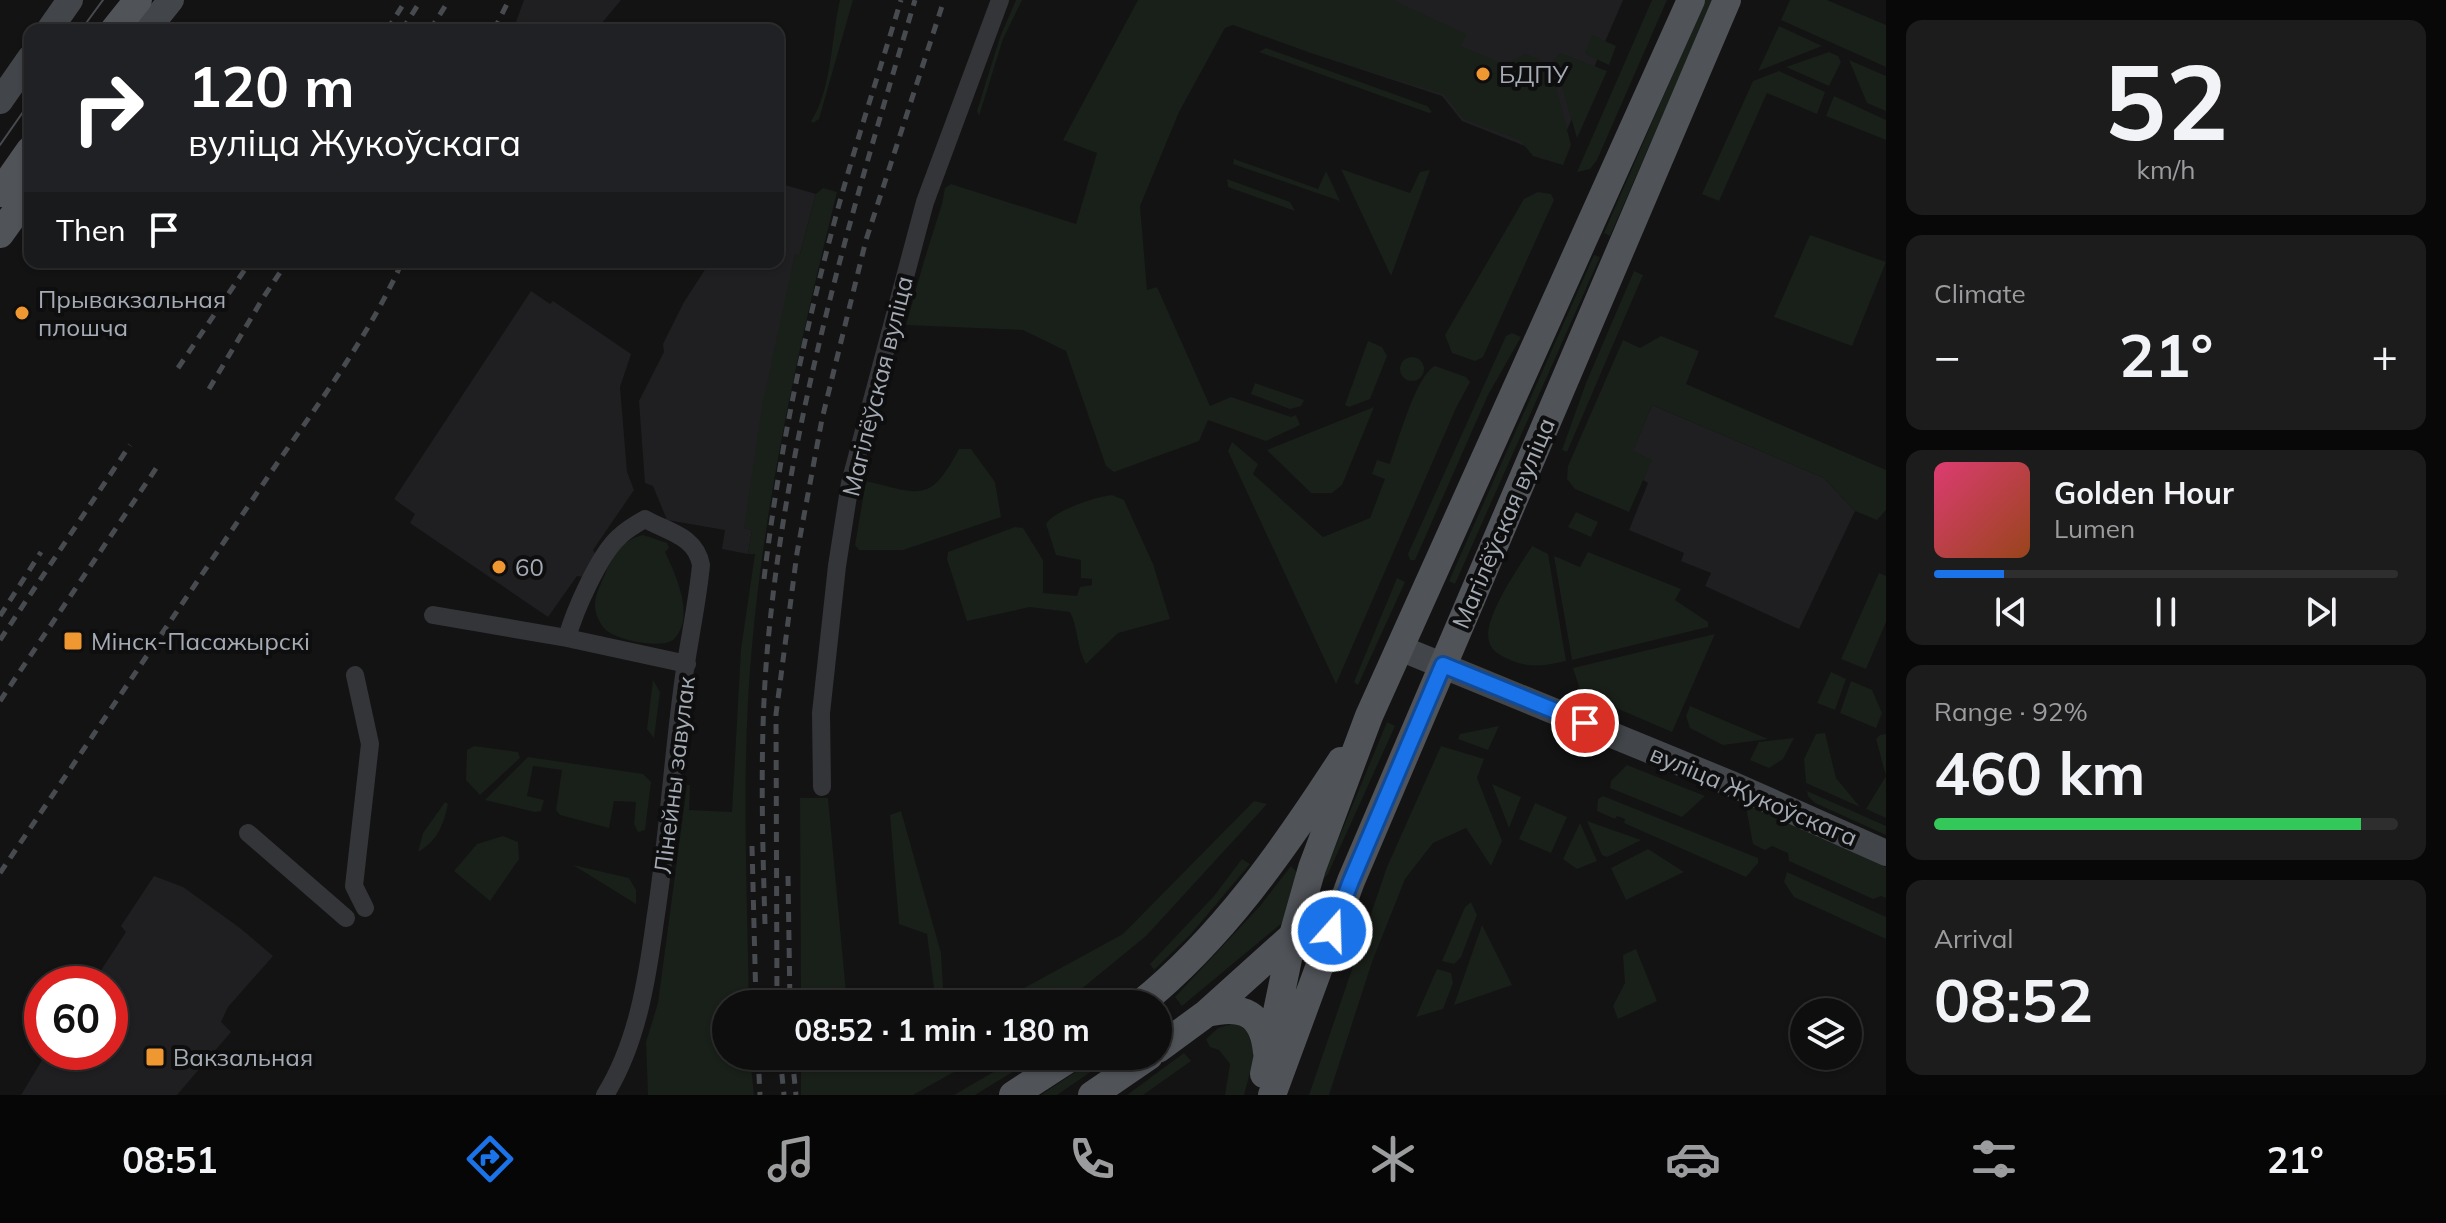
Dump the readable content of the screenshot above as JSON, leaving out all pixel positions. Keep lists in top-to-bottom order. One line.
{"streets":{"main road":["Магілёўская вуліца","вуліца Жукоўскага"],"street":["Лінейны завулак"]},"crossings":[["Магілёўская вуліца","вуліца Жукоўскага"]],"places":{"other":["БДПУ","Прывакзальная плошча","60"],"transit":["Мінск-Пасажырскі","Вакзальная"]},"page":{"tile":[["52","km/h"],"Climate",["Range · 92%","460 km"],["Arrival","08:52"]],"turn":["120 m","вуліца Жукоўскага"],"then":"Then","heat":["−","21°","+"],"song":["Golden Hour","Lumen"],"limit":"60","trip":"08:52 · 1 min · 180 m","tabs":["08:51","21°"]}}
